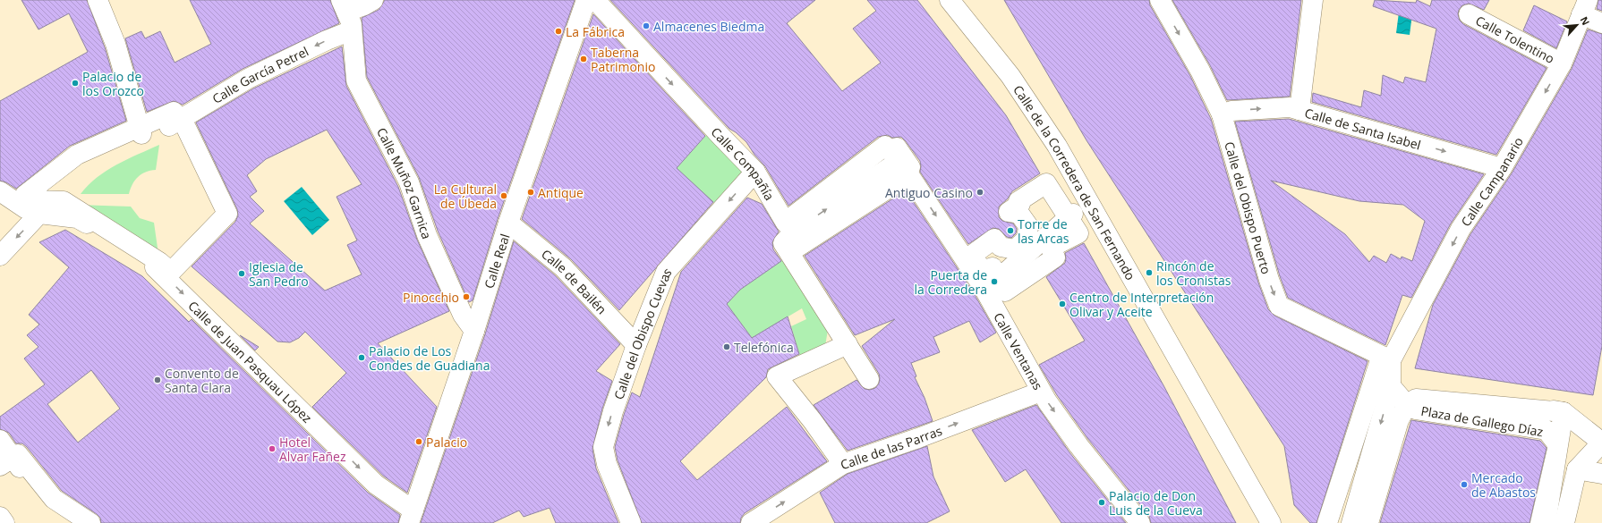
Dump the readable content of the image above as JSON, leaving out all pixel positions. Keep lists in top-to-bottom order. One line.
{"streets":{"street":["Calle Tolentino","Calle García Petrel","Calle de Santa Isabel","Calle Compañía","Calle Campanario","Calle de la Corredera de San Fernando","Calle Muñoz Garnica","Calle del Obispo Puerto","Calle Real","Calle de Bailén","Calle del Obispo Cuevas","Calle Ventanas","Calle de Juan Pasquau López","Plaza de Gallego Díaz","Calle de las Parras"]},"crossings":[["Calle Tolentino","Calle Campanario"],["Calle García Petrel","Calle Muñoz Garnica"],["Calle de Santa Isabel","Calle Campanario"],["Calle de Santa Isabel","Calle del Obispo Puerto"],["Calle Compañía","Calle del Obispo Cuevas"],["Calle Compañía","Calle Ventanas"],["Calle Campanario","Calle del Obispo Puerto"],["Calle Muñoz Garnica","Calle Real"],["Calle Real","Calle de Bailén"],["Calle Real","Calle de Juan Pasquau López"],["Calle de Bailén","Calle del Obispo Cuevas"],["Calle Ventanas","Calle de las Parras"]],"one_way":["Calle García Petrel","Calle de Santa Isabel","Calle Compañía","Calle Campanario","Calle del Obispo Puerto","Calle del Obispo Cuevas","Calle de Juan Pasquau López","Calle de las Parras"],"places":["Almacenes Biedma","La Fábrica","Taberna Patrimonio","Palacio de los Orozco","Antique","Antiguo Casino","La Cultural de Úbeda","Torre de las Arcas","Rincón de los Cronistas","Iglesia de San Pedro","Puerta de la Corredera","Pinocchio","Centro de Interpretación Olivar y Aceite","Telefónica","Palacio de Los Condes de Guadiana","Convento de Santa Clara","Palacio","Hotel Alvar Fañez","Mercado de Abastos","Palacio de Don Luis de la Cueva"],"north":"top right"}
